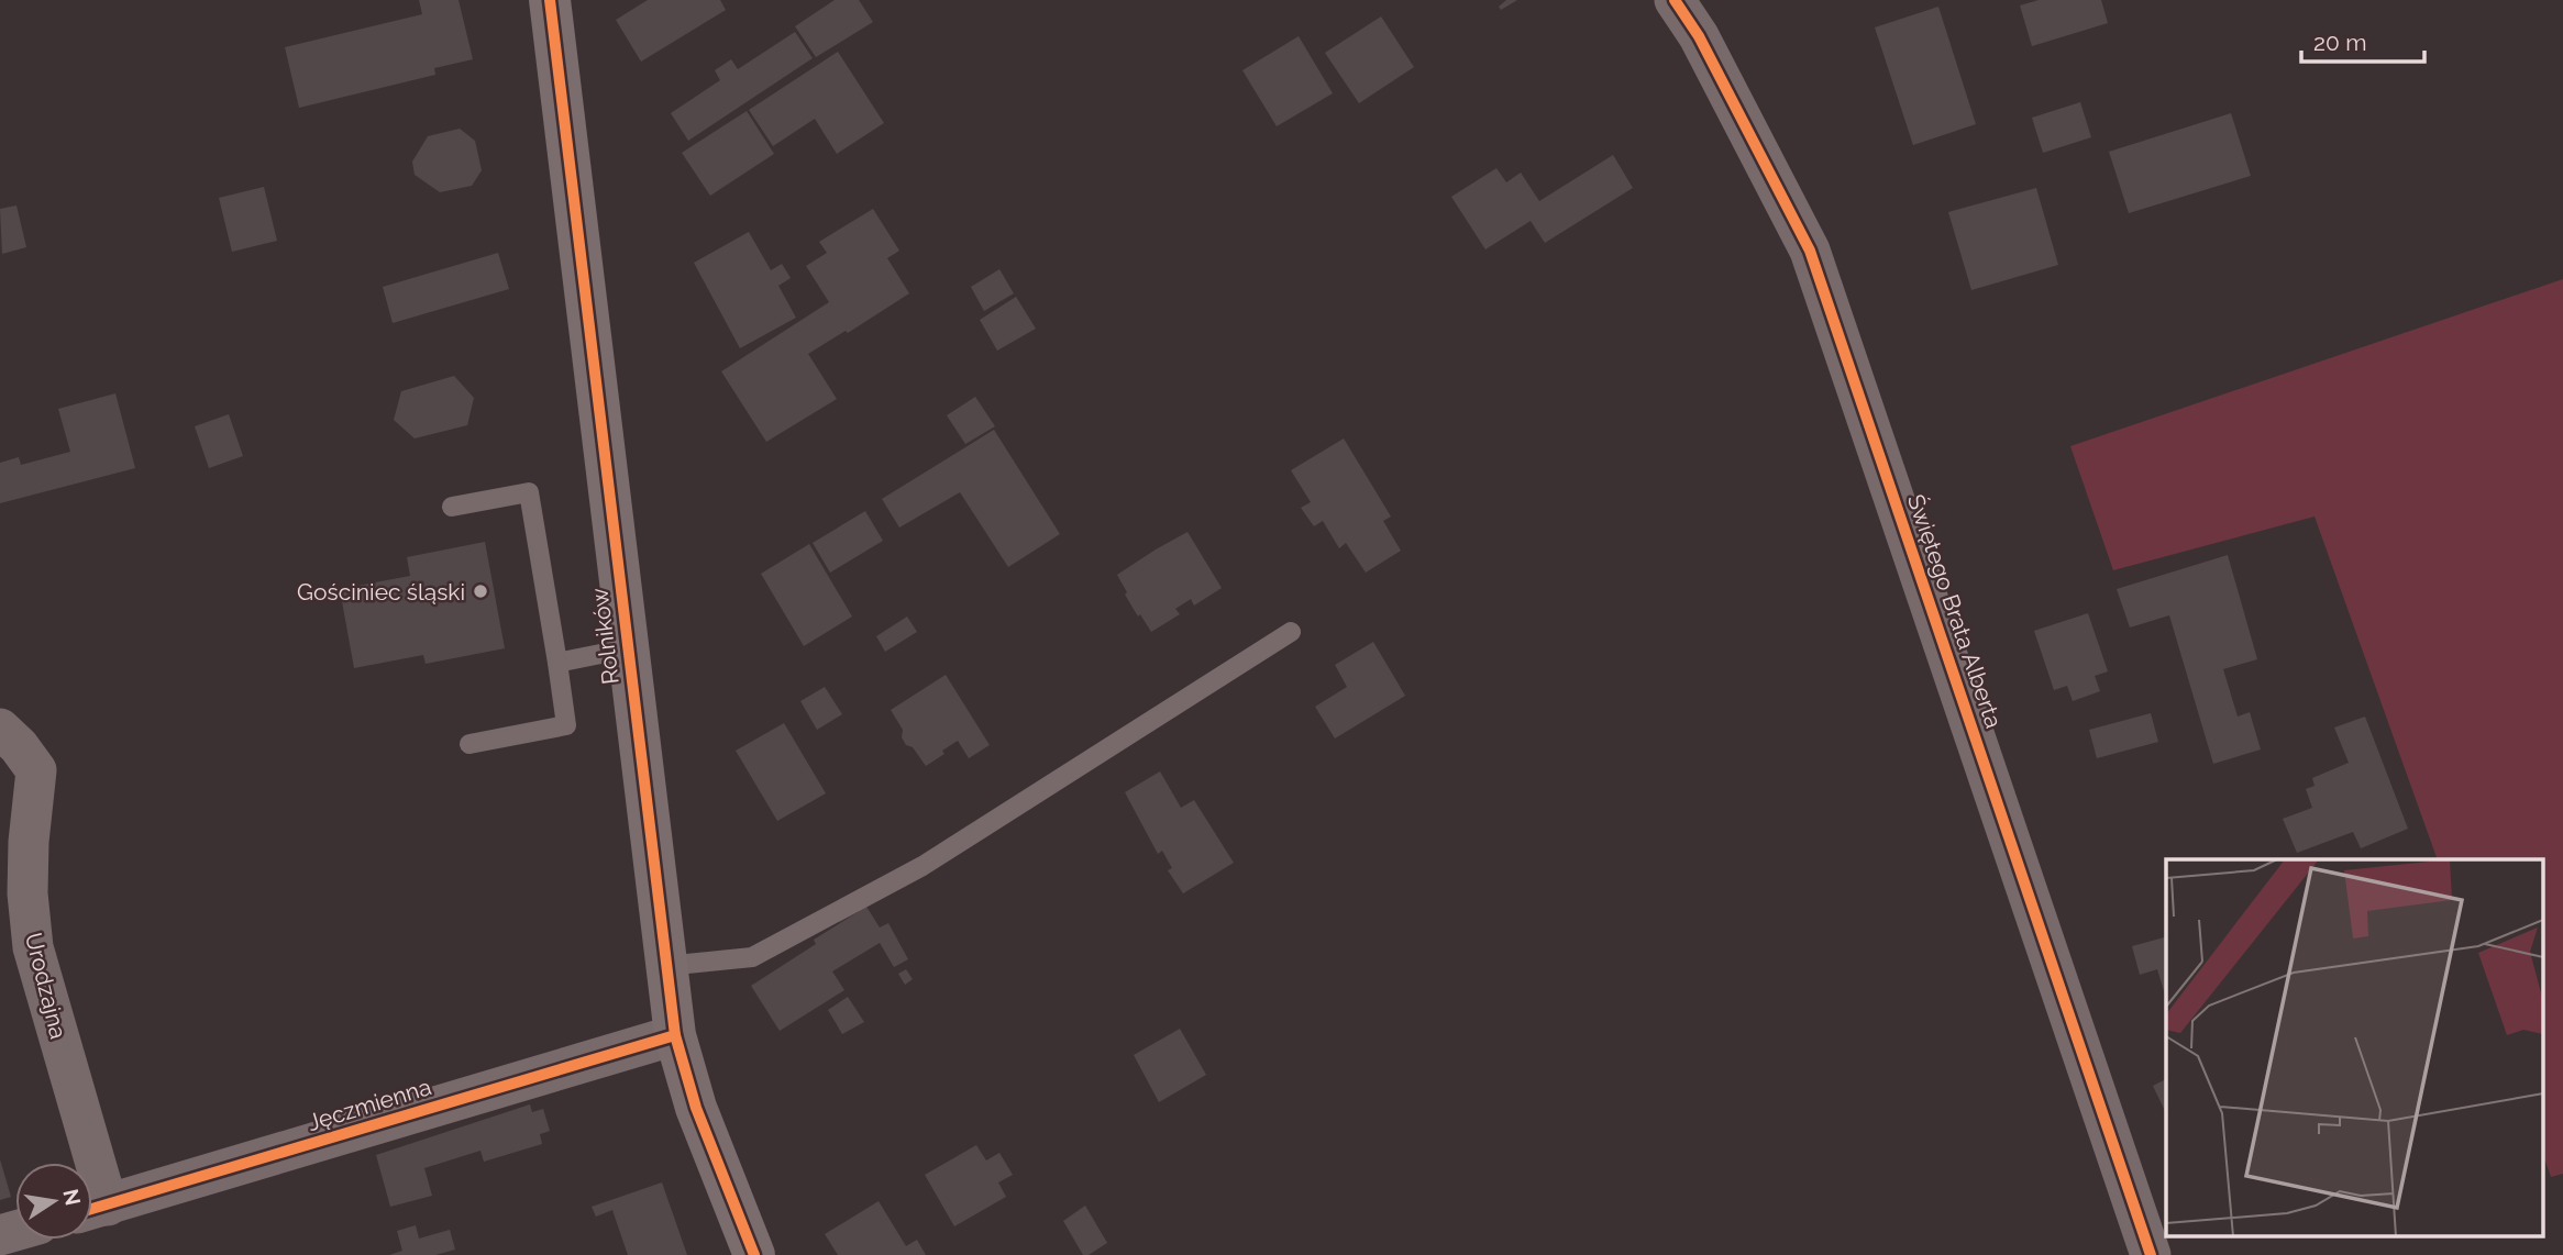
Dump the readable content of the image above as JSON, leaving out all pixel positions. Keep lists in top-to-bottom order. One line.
{"streets":{"street":["Świętego Brata Alberta","Rolników","Urodzajna","Jęczmienna"]},"crossings":[["Rolników","Jęczmienna"]],"places":["Gościniec śląski"],"scale_bar":"20 m","north":"right"}
